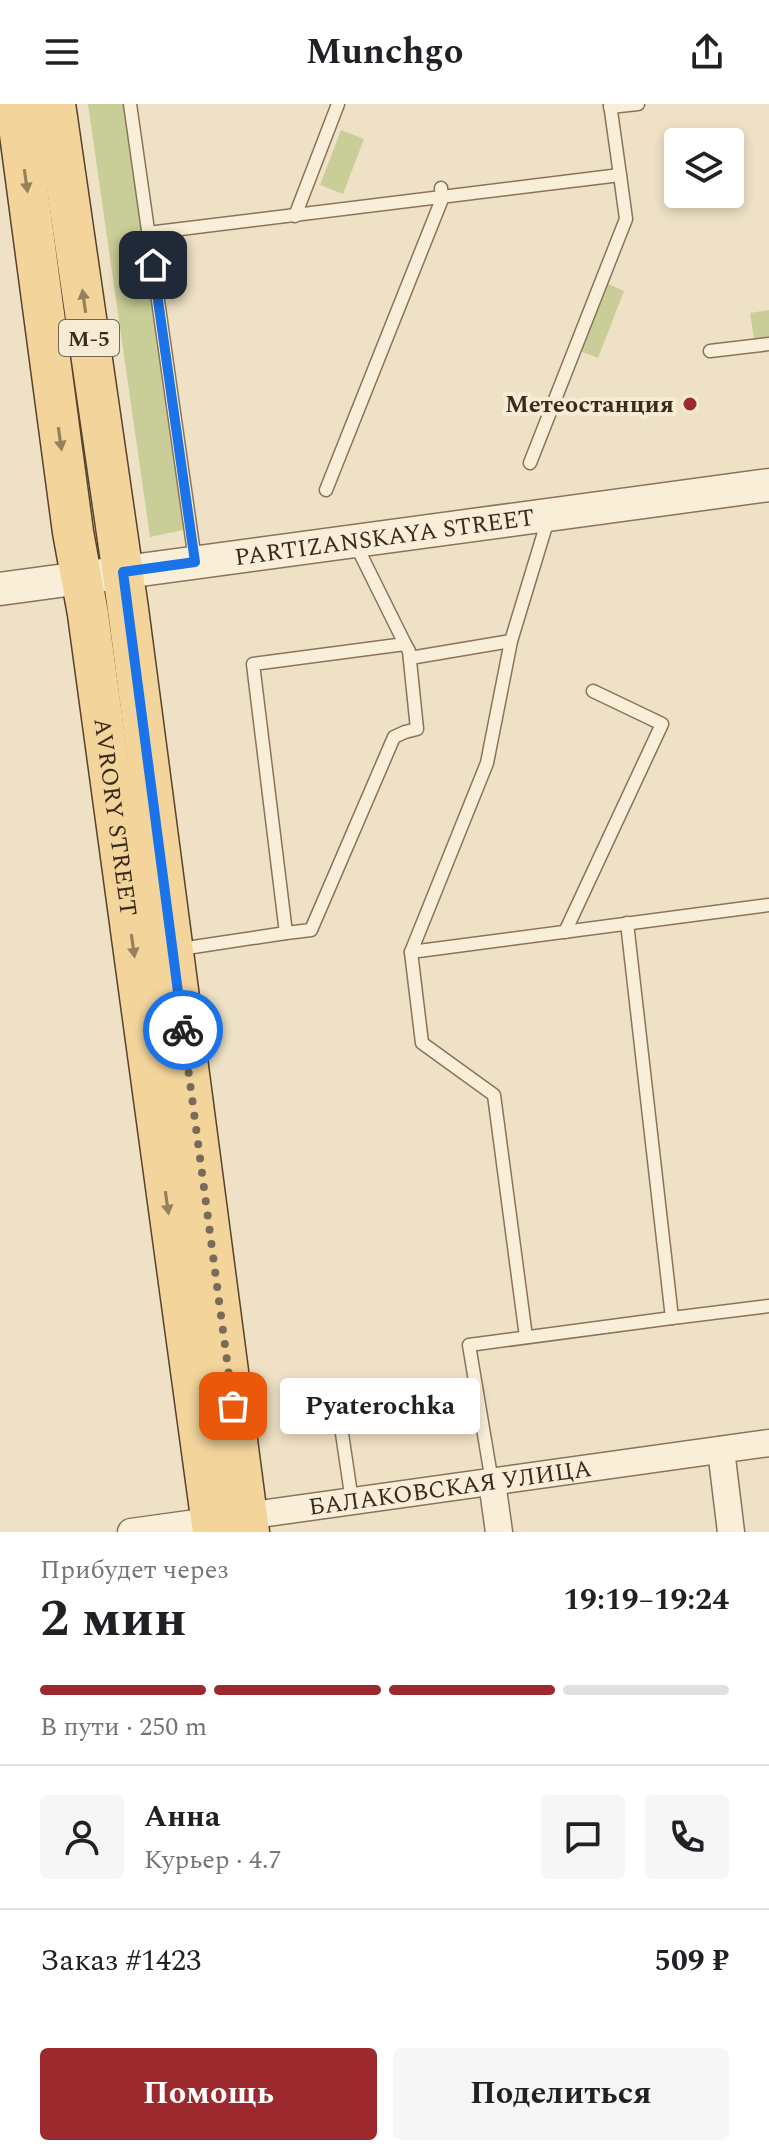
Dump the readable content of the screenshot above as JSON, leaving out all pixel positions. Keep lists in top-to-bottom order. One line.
{"streets":{"main road":["М-5","AVRORY STREET"],"street":["PARTIZANSKAYA STREET","БАЛАКОВСКАЯ УЛИЦА"]},"crossings":[["PARTIZANSKAYA STREET","AVRORY STREET"],["AVRORY STREET","БАЛАКОВСКАЯ УЛИЦА"]],"places":["Метеостанция","Pyaterochka"],"page":{"header":"Munchgo","bubble":"Pyaterochka","heading":["2 мин","Прибудет через","19:19–19:24"],"panel":["Анна","Курьер · 4.7","Заказ #1423","509 ₽"],"bar":"В пути · 250 m","buttons":["Помощь","Поделиться"]}}
